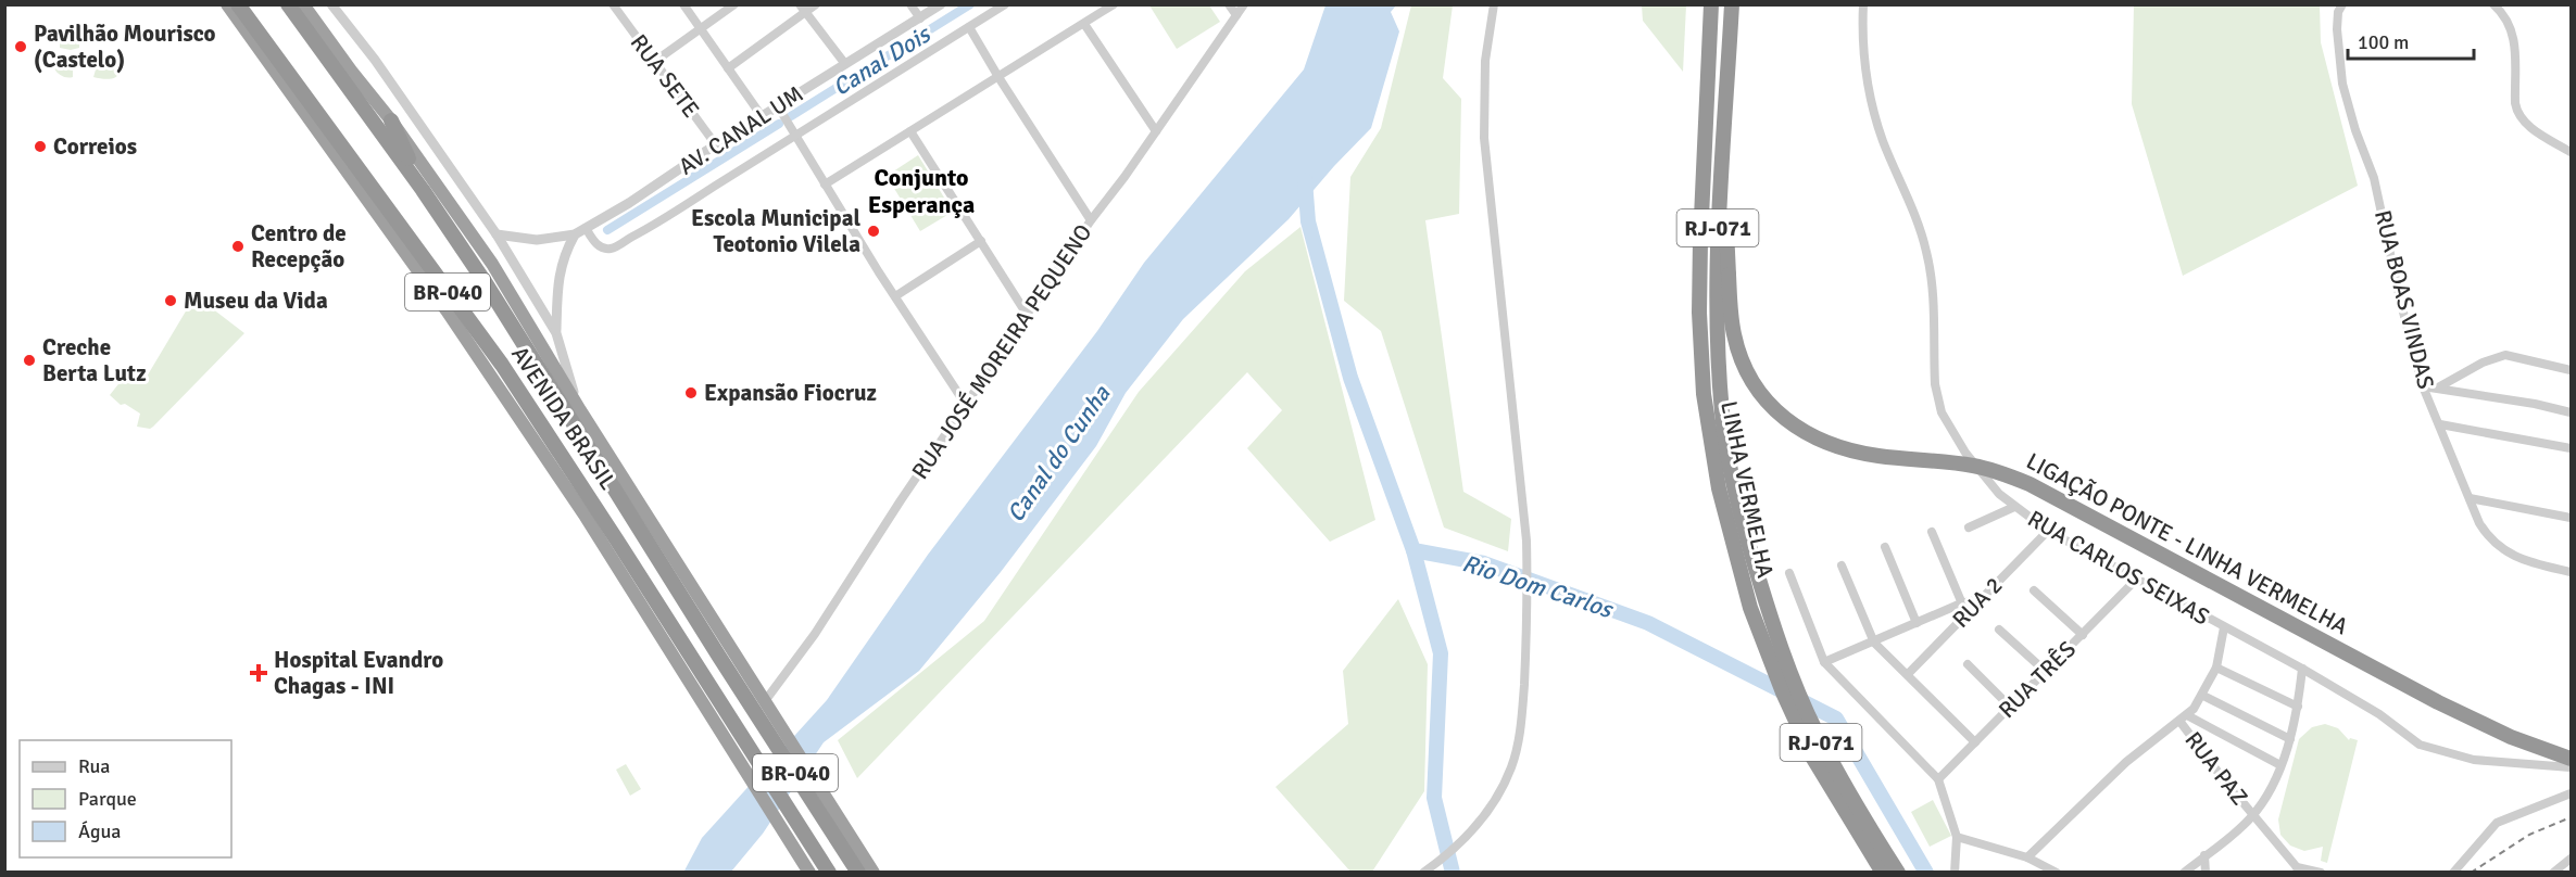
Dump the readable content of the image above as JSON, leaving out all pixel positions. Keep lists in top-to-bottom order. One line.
{"streets":{"highway":["RJ-071","BR-040","AVENIDA BRASIL","LINHA VERMELHA","LIGAÇÃO PONTE - LINHA VERMELHA"],"street":["RUA SETE","AV. CANAL UM","RUA BOAS VINDAS","RUA JOSÉ MOREIRA PEQUENO","RUA CARLOS SEIXAS","RUA 2","RUA TRÊS","RUA PAZ"]},"crossings":[["RUA SETE","AV. CANAL UM"],["RUA JOSÉ MOREIRA PEQUENO","AVENIDA BRASIL"],["LINHA VERMELHA","LIGAÇÃO PONTE - LINHA VERMELHA"],["RUA CARLOS SEIXAS","RUA 2"],["RUA CARLOS SEIXAS","RUA TRÊS"]],"districts":["Conjunto Esperança"],"water":["Canal Dois","Canal do Cunha","Rio Dom Carlos"],"places":{"other":["Pavilhão Mourisco (Castelo)","Correios","Escola Municipal Teotonio Vilela","Centro de Recepção","Museu da Vida","Creche Berta Lutz","Expansão Fiocruz"],"health":["Hospital Evandro Chagas - INI"]},"legend":["Rua","Parque","Água"],"scale_bar":"100 m"}
